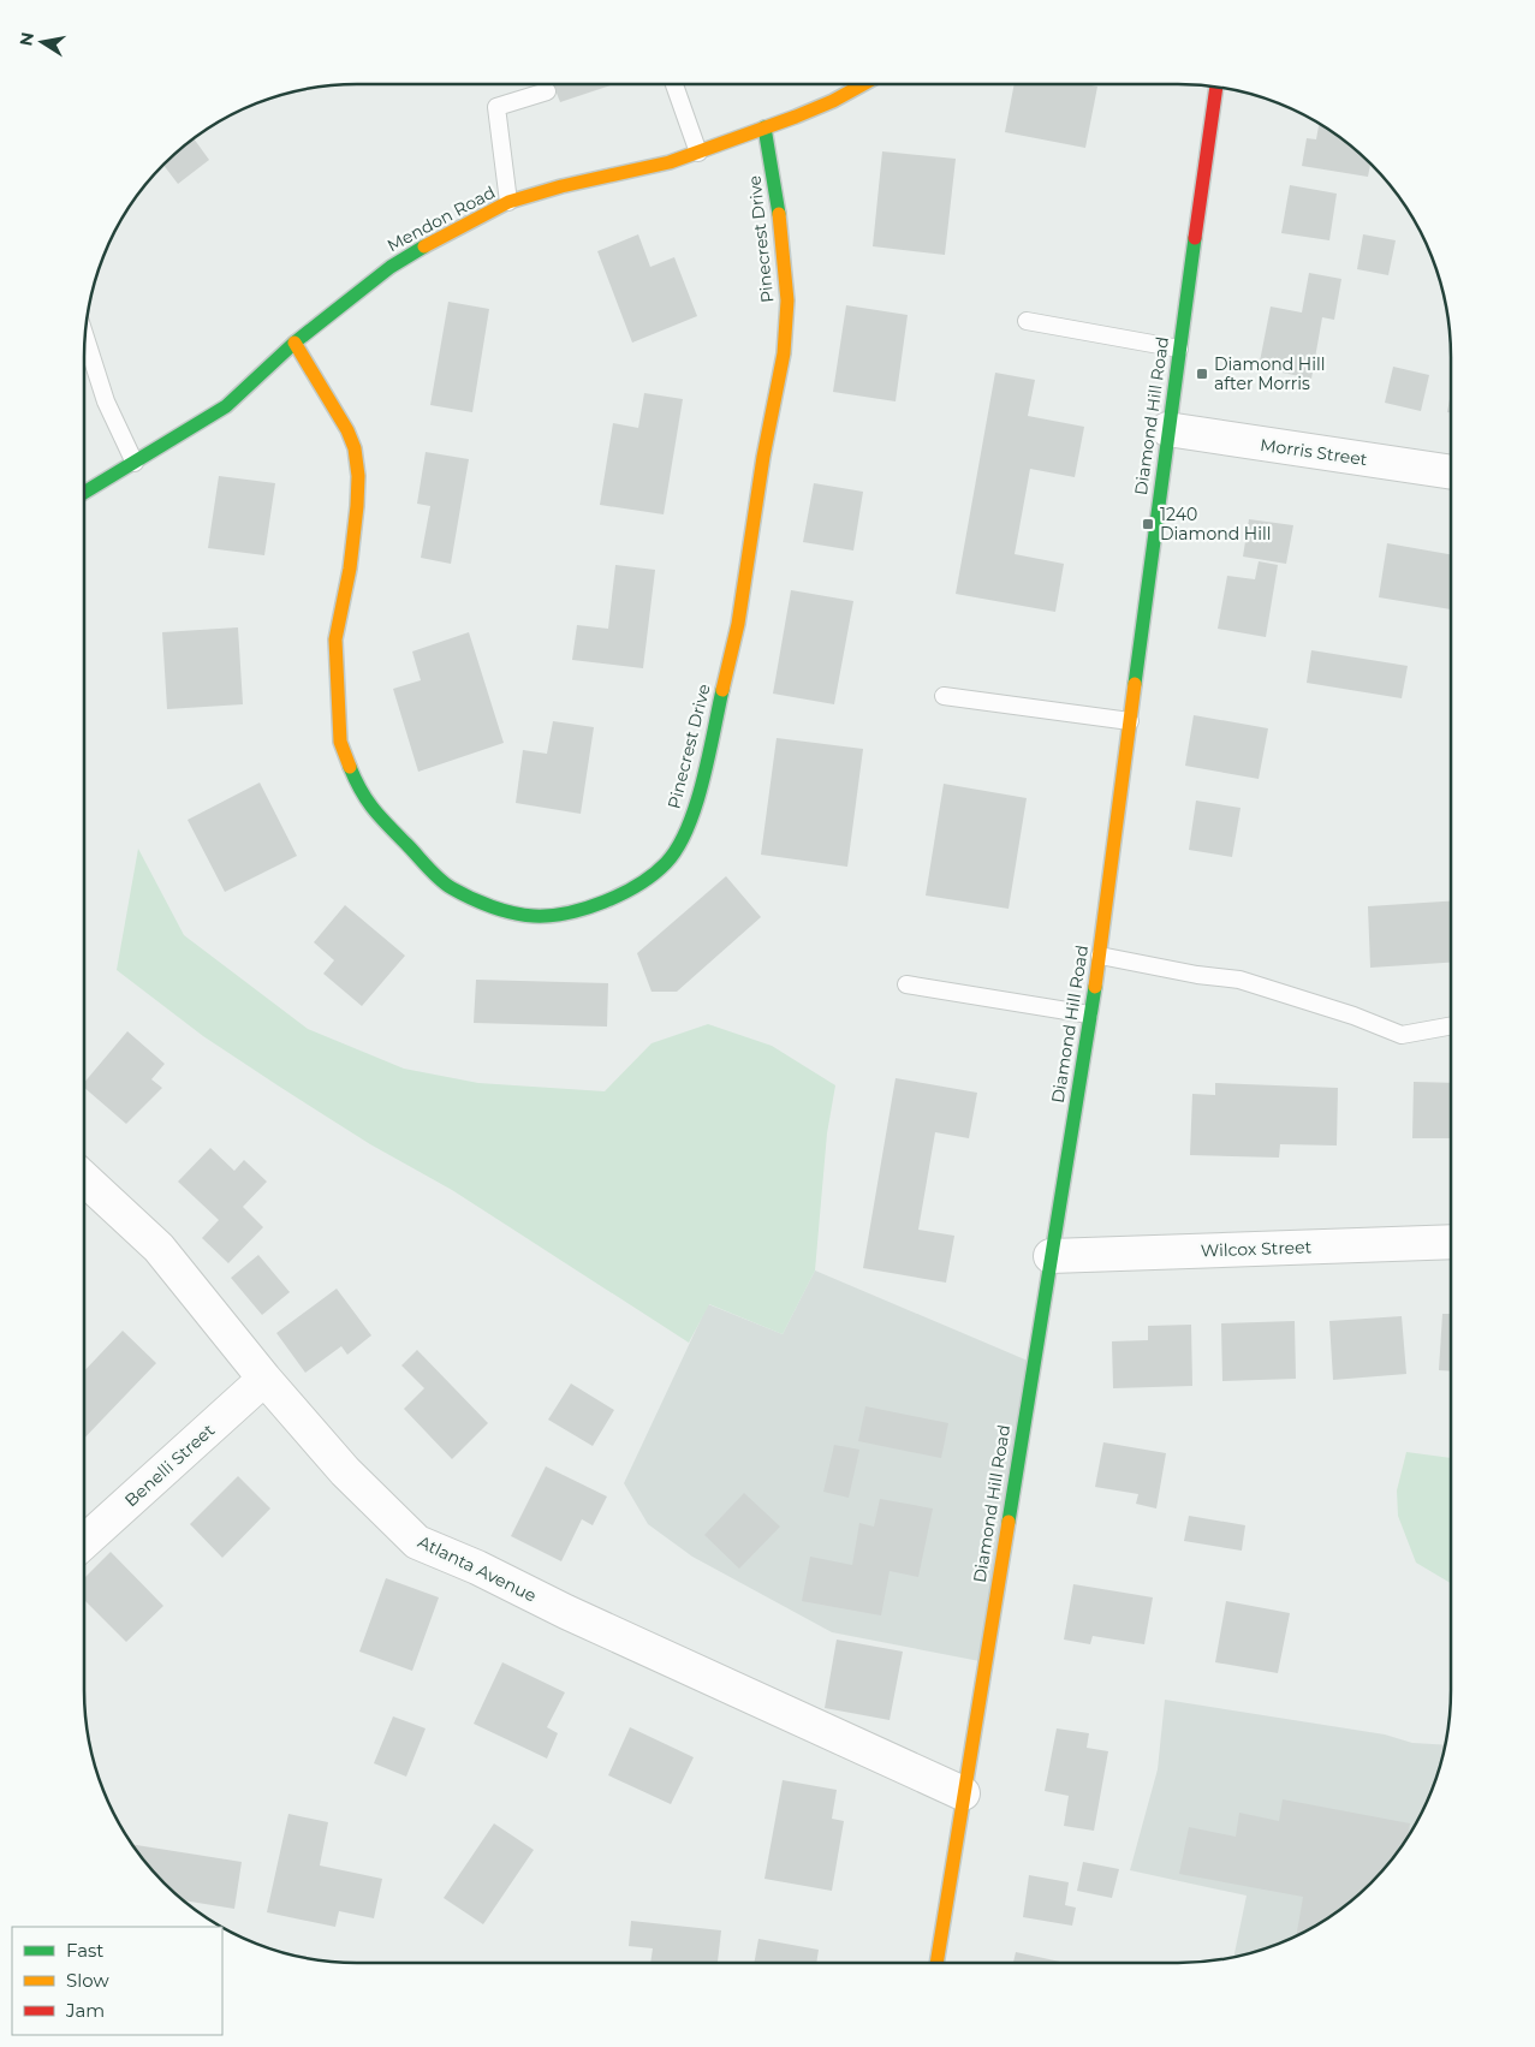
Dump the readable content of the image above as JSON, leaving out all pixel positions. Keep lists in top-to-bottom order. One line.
{"streets":{"main road":["Mendon Road","Pinecrest Drive","Diamond Hill Road"],"street":["Morris Street","Wilcox Street","Benelli Street","Atlanta Avenue"]},"crossings":[["Mendon Road","Pinecrest Drive"],["Diamond Hill Road","Morris Street"],["Diamond Hill Road","Wilcox Street"],["Diamond Hill Road","Atlanta Avenue"],["Benelli Street","Atlanta Avenue"]],"places":{"transit":["Diamond Hill after Morris","1240 Diamond Hill"]},"legend":["Fast","Slow","Jam"],"north":"left"}
